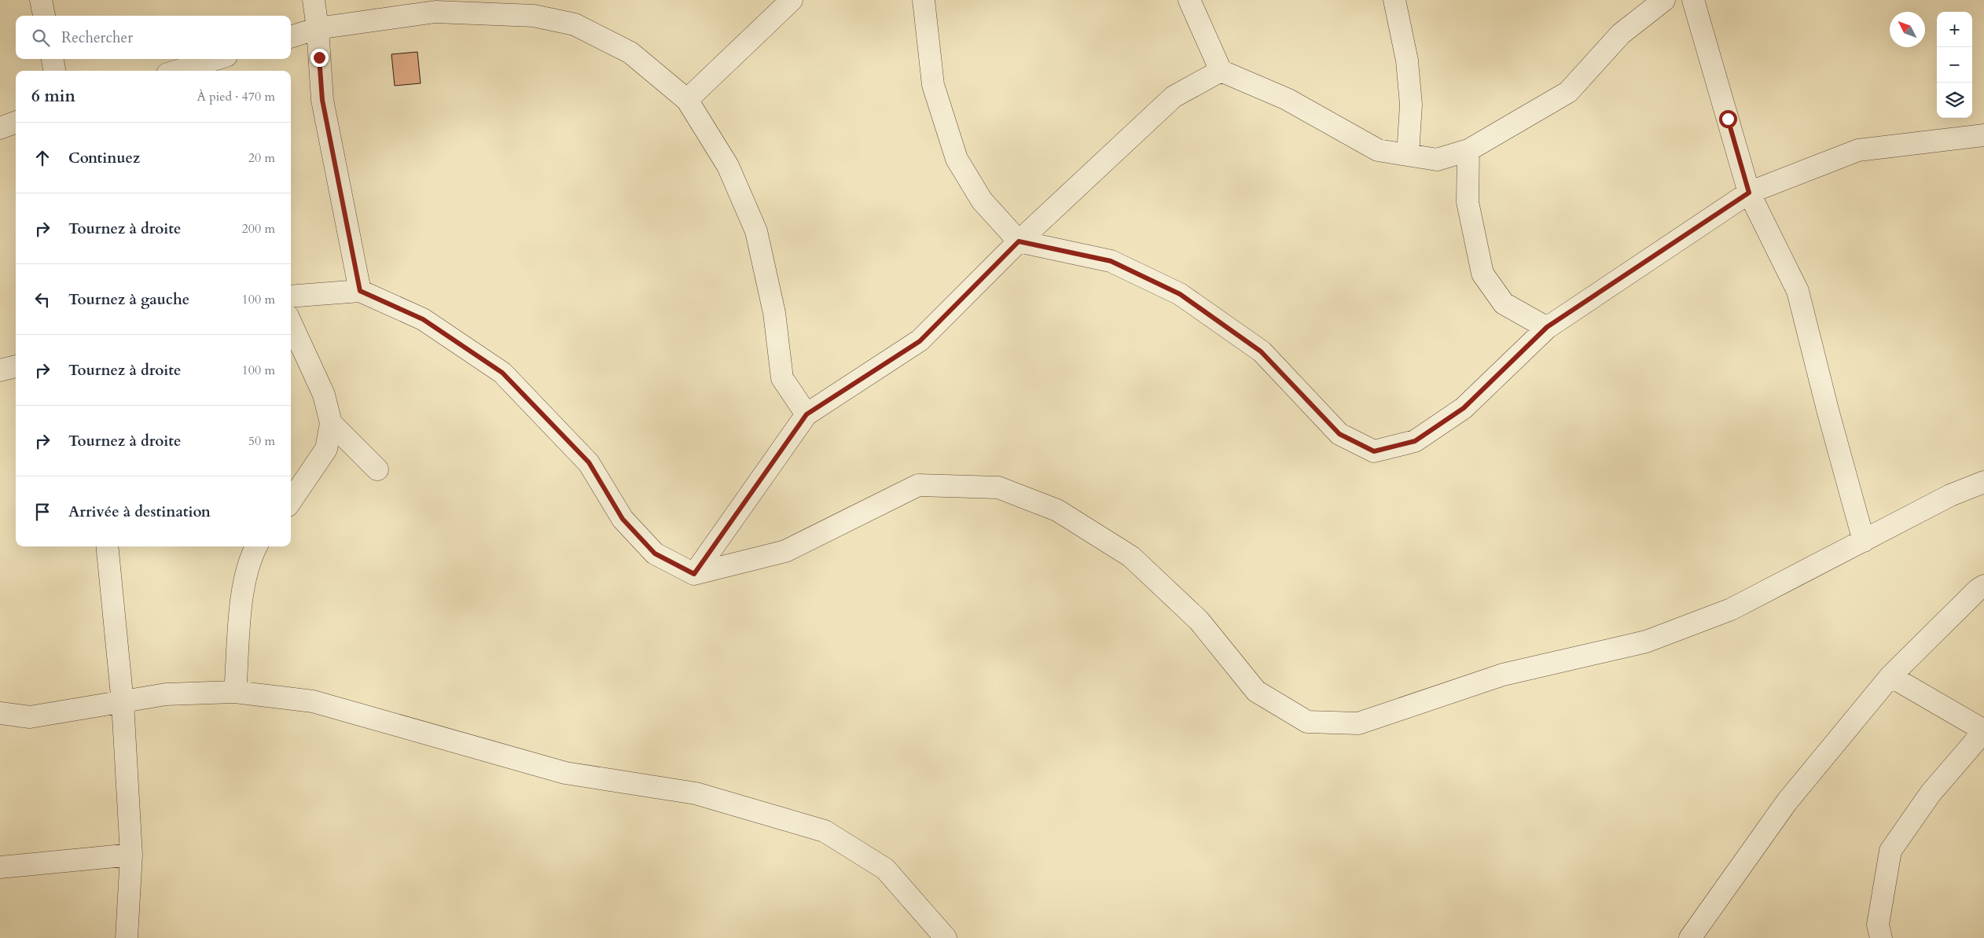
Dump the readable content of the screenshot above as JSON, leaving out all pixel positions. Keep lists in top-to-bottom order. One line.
{"north":"top left","page":{"map_buttons":["+","−"],"search":"Rechercher","heading":["6 min","À pied · 470 m"],"list":[["Continuez","20 m"],["Tournez à droite","200 m"],["Tournez à gauche","100 m"],["Tournez à droite","100 m"],["Tournez à droite","50 m"],"Arrivée à destination"]}}
